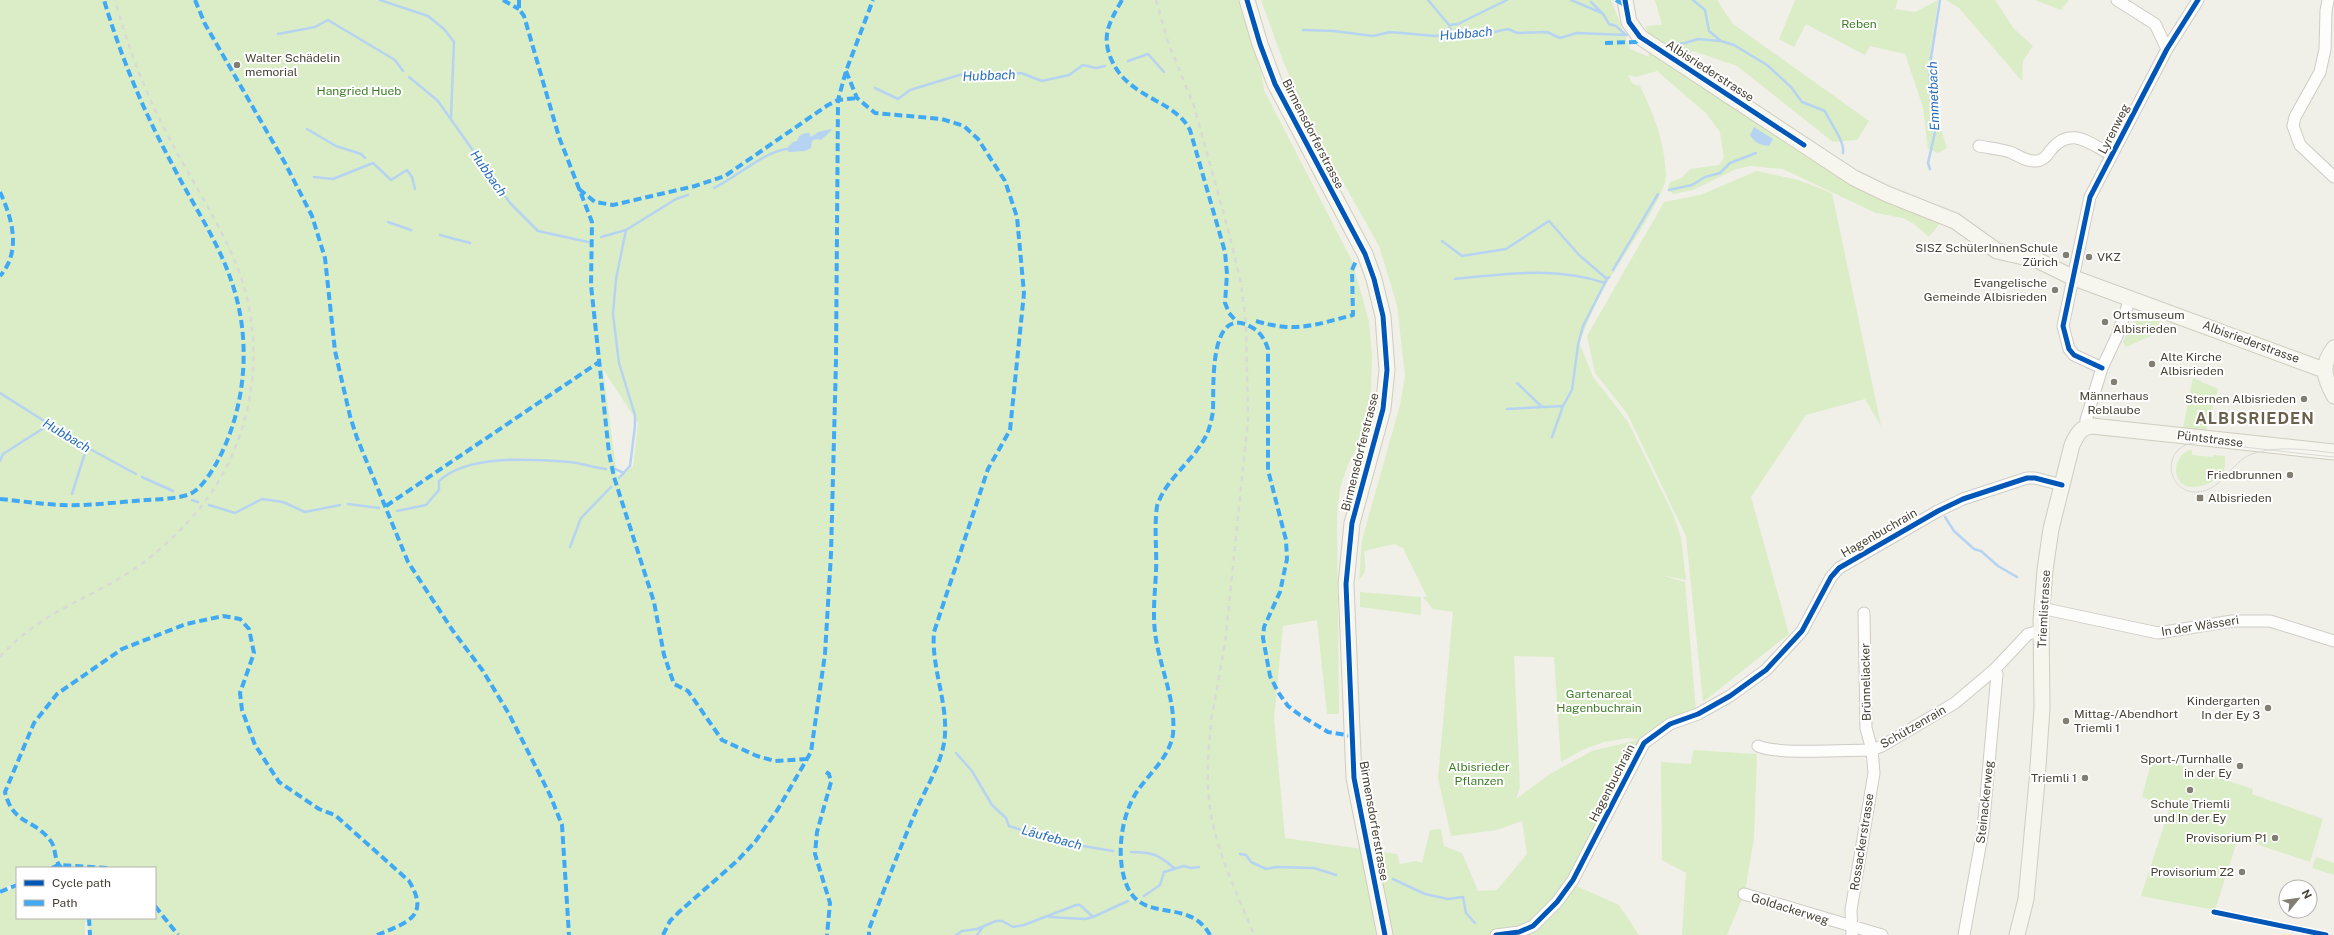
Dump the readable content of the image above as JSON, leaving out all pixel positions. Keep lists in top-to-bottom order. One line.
{"streets":{"main road":["Albisriederstrasse","Birmensdorferstrasse","Püntstrasse","Triemlistrasse"],"street":["Lyrenweg","Hagenbuchrain","In der Wässeri","Brünneliacker","Schützenrain","Steinackerweg","Rossackerstrasse","Goldackerweg"]},"crossings":[["Albisriederstrasse","Lyrenweg"],["Püntstrasse","Triemlistrasse"],["Hagenbuchrain","Triemlistrasse"],["Triemlistrasse","In der Wässeri"],["Triemlistrasse","Schützenrain"],["Brünneliacker","Schützenrain"],["Brünneliacker","Rossackerstrasse"],["Schützenrain","Steinackerweg"],["Schützenrain","Rossackerstrasse"],["Rossackerstrasse","Goldackerweg"]],"districts":["ALBISRIEDEN"],"water":["Hubbach","Emmetbach","Läufebach"],"parks":["Reben","Hangried Hueb","Gartenareal Hagenbuchrain","Albisrieder Pflanzen"],"places":{"other":["Walter Schädelin memorial","SISZ SchülerInnenSchule Zürich","VKZ","Evangelische Gemeinde Albisrieden","Ortsmuseum Albisrieden","Alte Kirche Albisrieden","Männerhaus Reblaube","Sternen Albisrieden","Friedbrunnen","Kindergarten In der Ey 3","Mittag-/Abendhort Triemli 1","Sport-/Turnhalle in der Ey","Triemli 1","Schule Triemli und In der Ey","Provisorium P1","Provisorium Z2"],"transit":["Albisrieden"]},"legend":["Cycle path","Path"],"north":"top right"}
